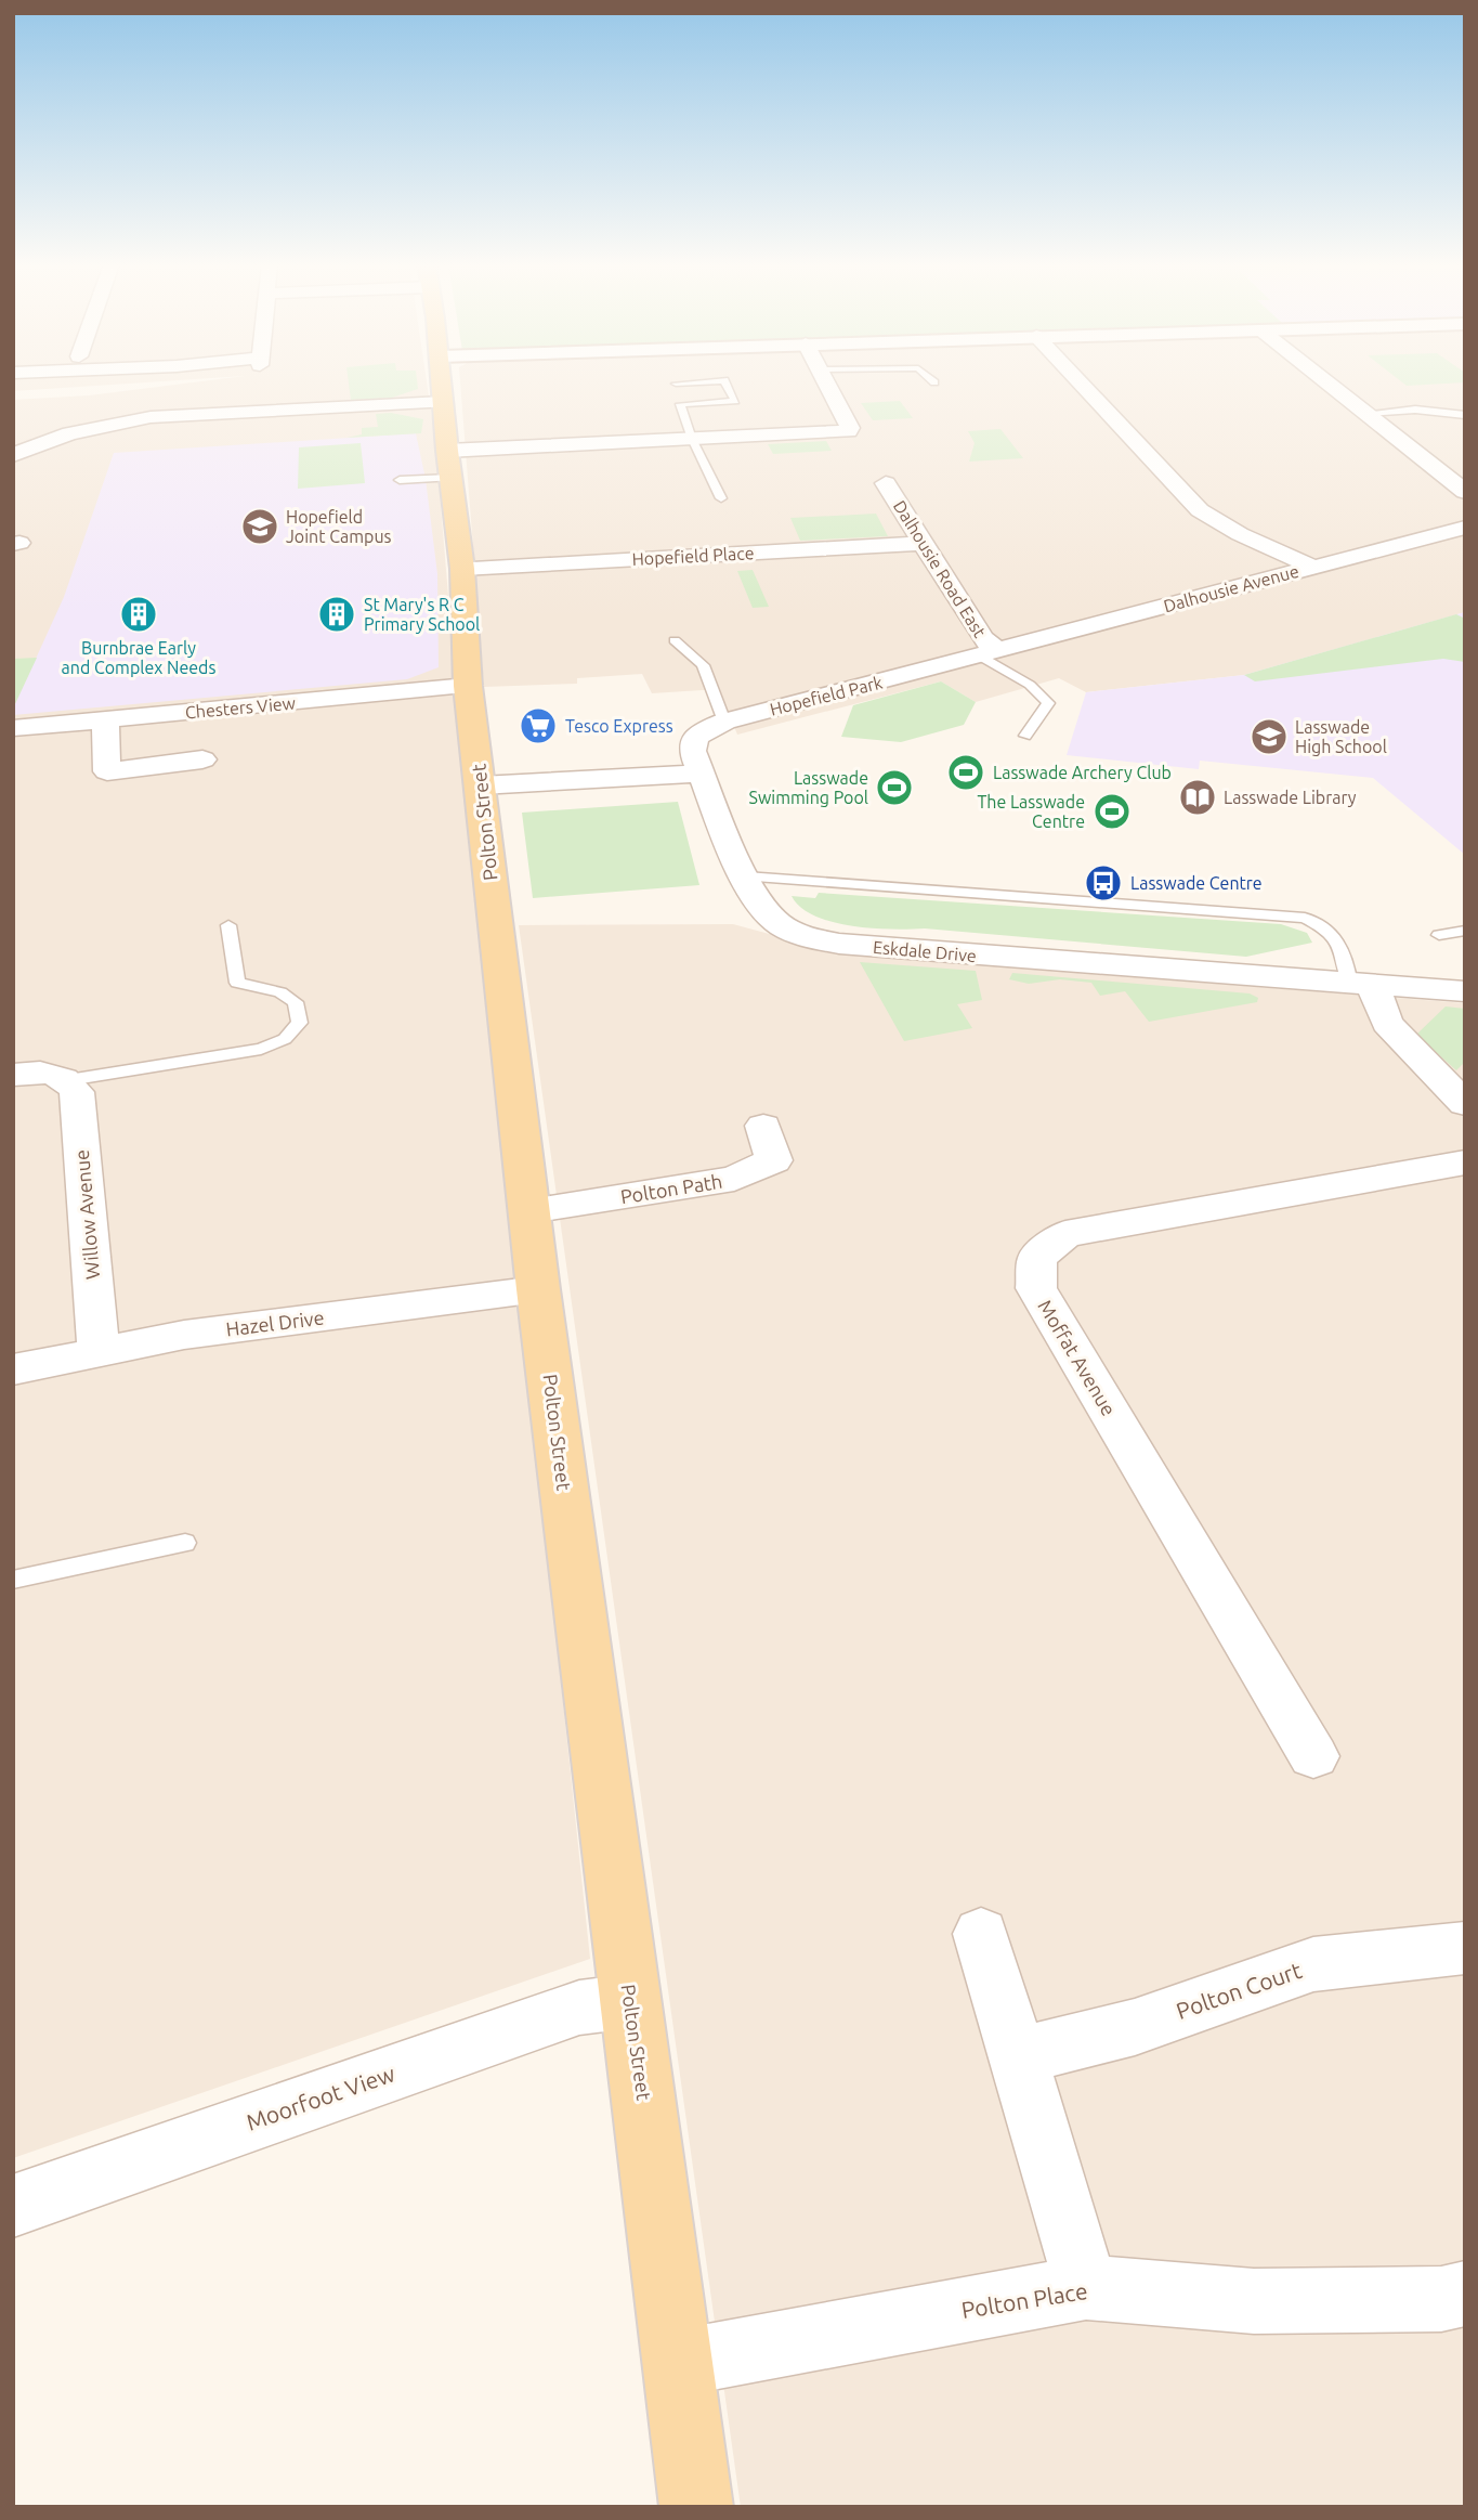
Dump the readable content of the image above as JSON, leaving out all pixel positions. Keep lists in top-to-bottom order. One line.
{"streets":{"main road":["Polton Street"],"street":["Hopefield Place","Dalhousie Road East","Dalhousie Avenue","Hopefield Park","Chesters View","Eskdale Drive","Polton Path","Willow Avenue","Hazel Drive","Moffat Avenue","Polton Court","Moorfoot View","Polton Place"]},"crossings":[["Hopefield Place","Dalhousie Road East"],["Hopefield Place","Polton Street"],["Dalhousie Road East","Dalhousie Avenue"],["Dalhousie Road East","Hopefield Park"],["Dalhousie Avenue","Hopefield Park"],["Hopefield Park","Eskdale Drive"],["Chesters View","Polton Street"],["Polton Street","Polton Path"],["Polton Street","Hazel Drive"],["Polton Street","Moorfoot View"],["Polton Street","Polton Place"],["Willow Avenue","Hazel Drive"]],"places":{"school or university":["Hopefield Joint Campus","Lasswade High School"],"building":["Burnbrae Early and Complex Needs","St Mary's R C Primary School"],"supermarket":["Tesco Express"],"sports":["Lasswade Archery Club","Lasswade Swimming Pool","The Lasswade Centre"],"library":["Lasswade Library"],"bus stop":["Lasswade Centre"]}}
